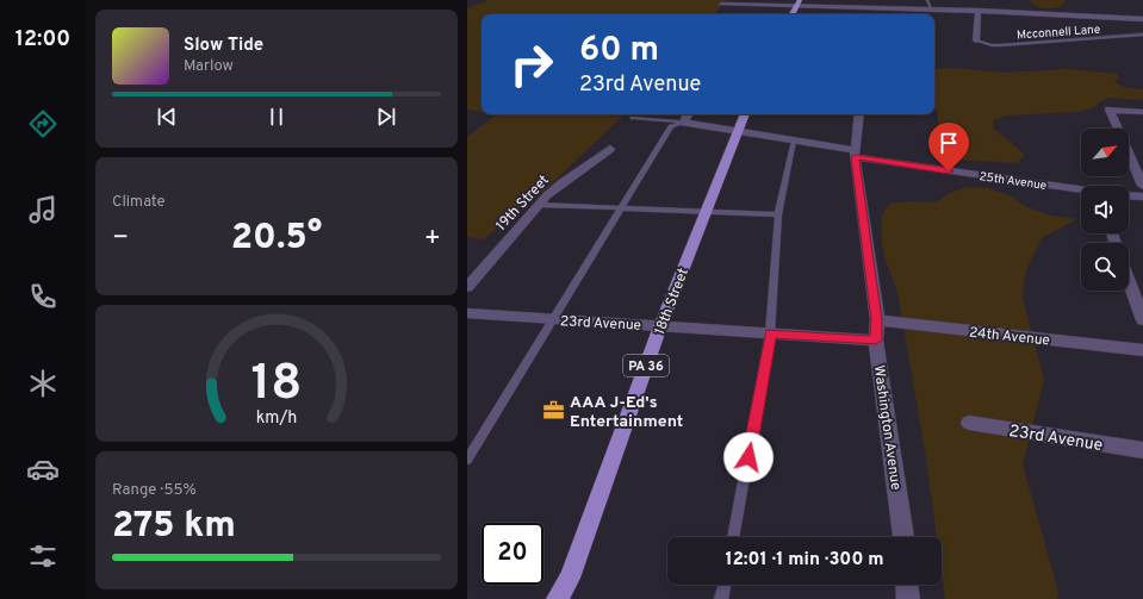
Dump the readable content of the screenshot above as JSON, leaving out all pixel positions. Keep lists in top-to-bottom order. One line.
{"streets":{"main road":["18th Street","PA 36"],"street":["25th Avenue","19th Street","23rd Avenue","24th Avenue","Washington Avenue"],"lane":["Mcconnell Lane"]},"crossings":[["25th Avenue","18th Street"],["25th Avenue","Washington Avenue"],["18th Street","23rd Avenue"],["23rd Avenue","Washington Avenue"],["24th Avenue","Washington Avenue"]],"places":{"office":["AAA J-Ed's Entertainment"]},"north":"top right","page":{"tabs":"12:00","turn":["60 m","23rd Avenue"],"song":["Slow Tide","Marlow"],"tile":["Climate",["Range · 55%","275 km"]],"heat":["−","20.5°","+"],"limit":"20","trip":"12:01 · 1 min · 300 m","gauge":["18","km/h"]}}
